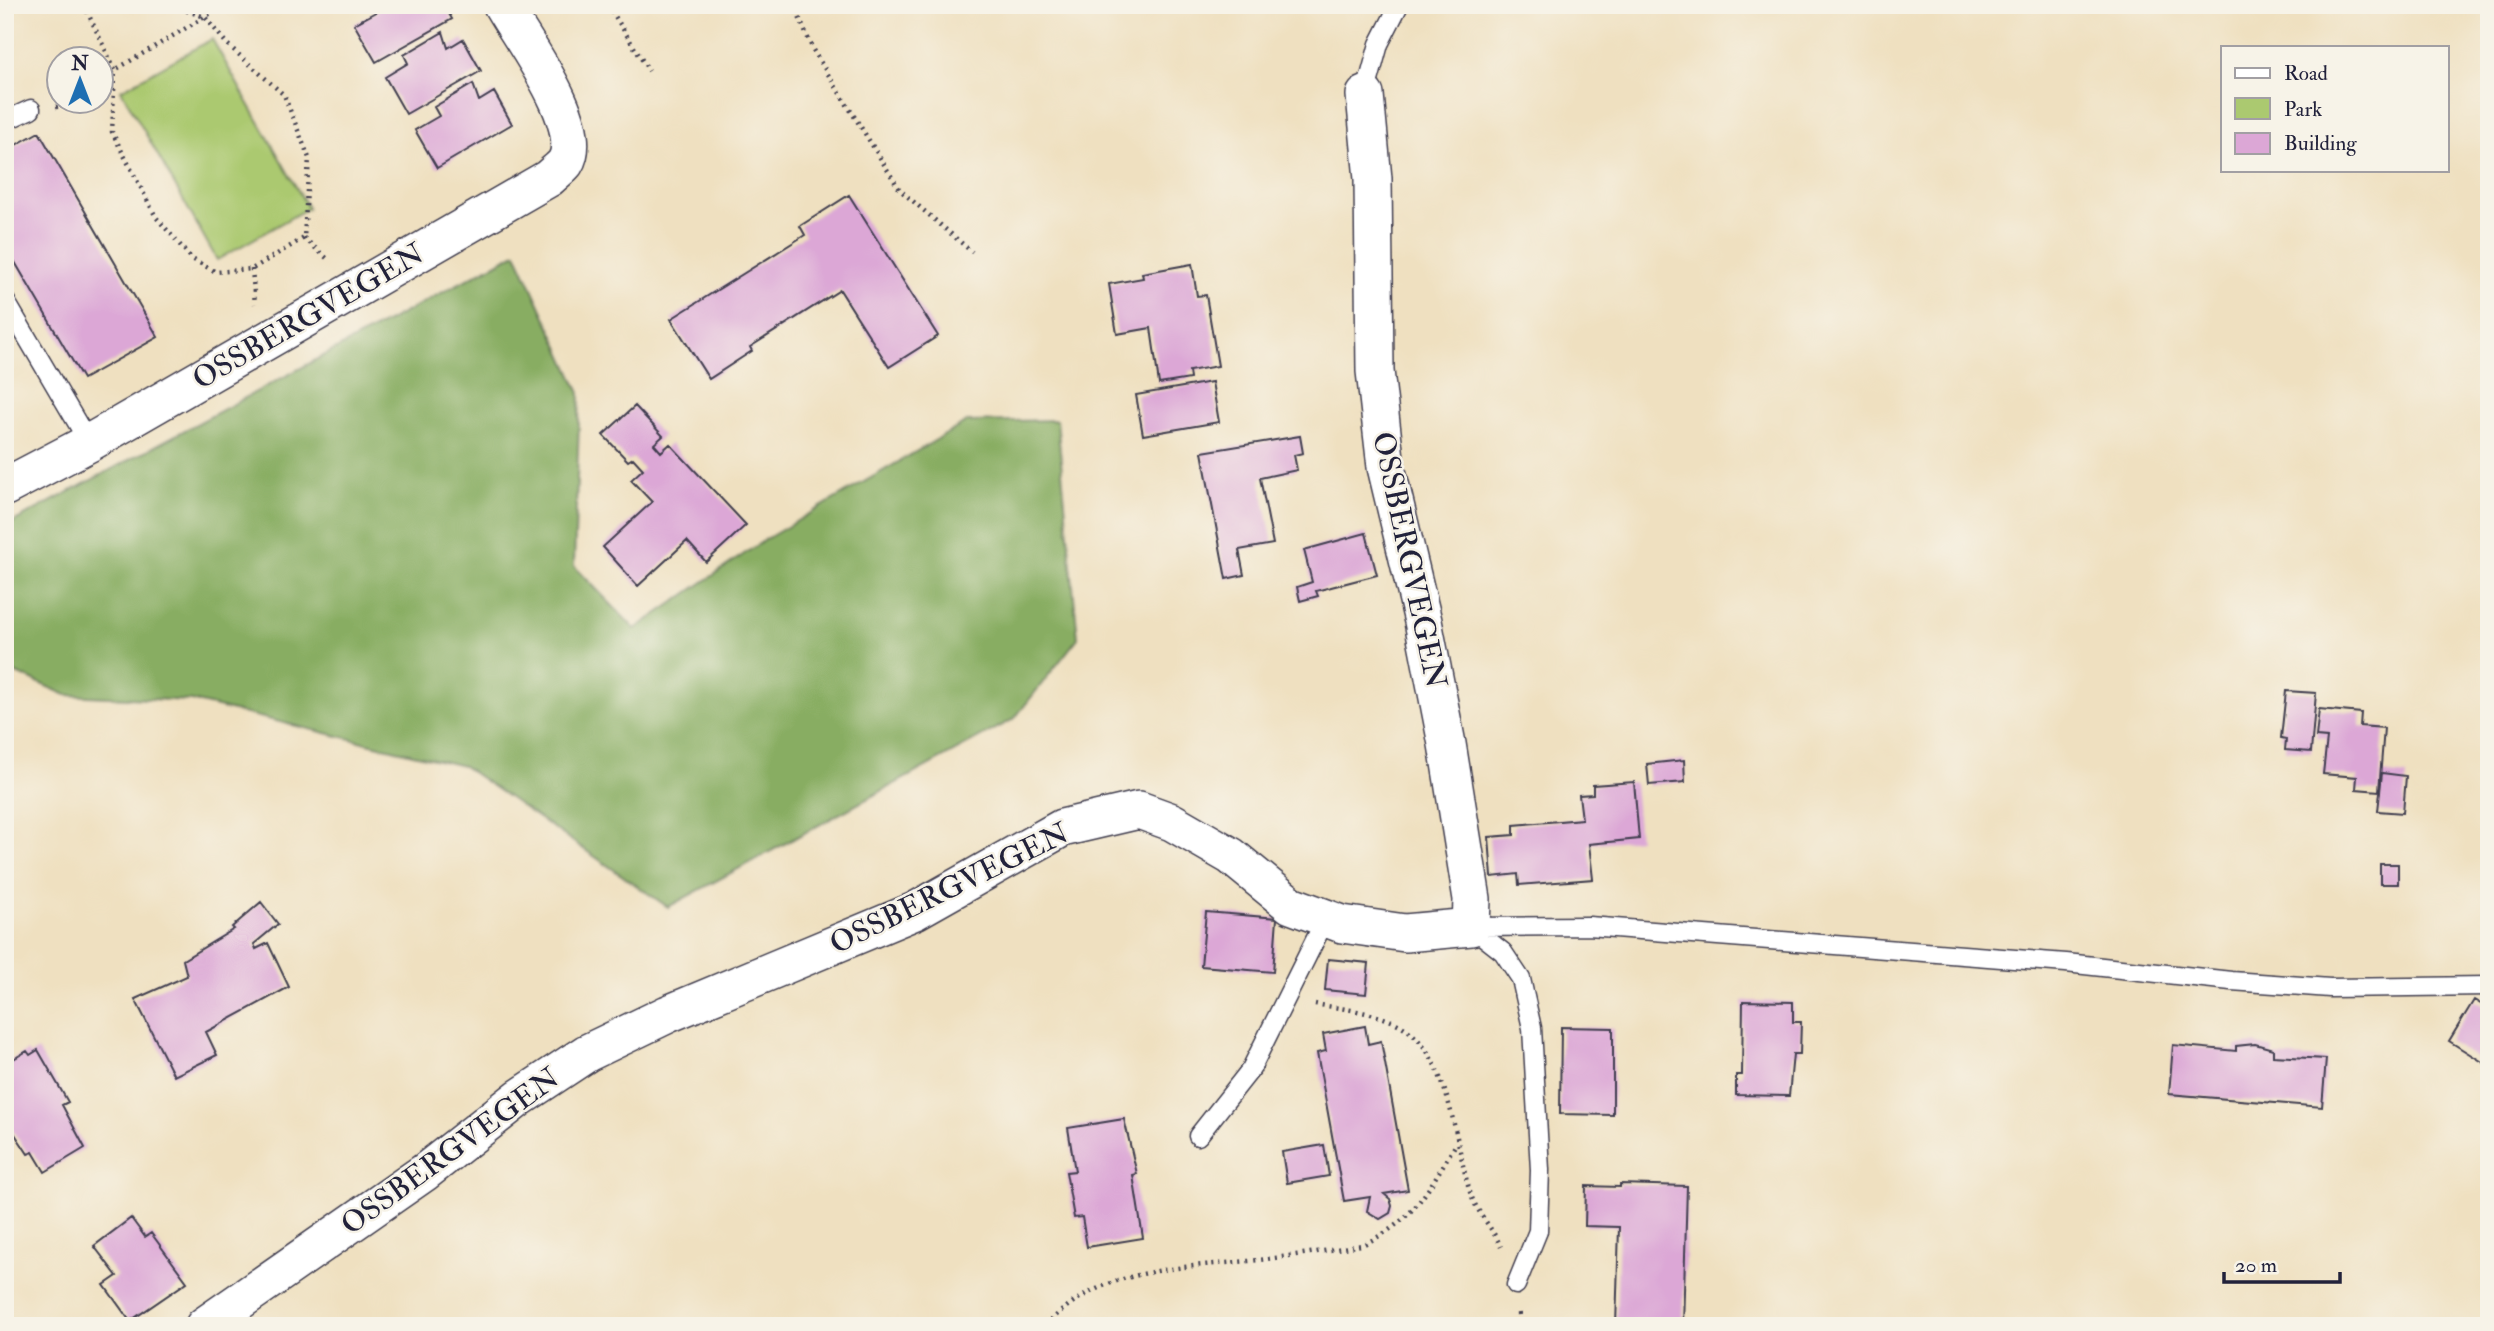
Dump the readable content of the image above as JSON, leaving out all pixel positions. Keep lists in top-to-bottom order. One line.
{"streets":{"street":["OSSBERGVEGEN"]},"legend":["Road","Park","Building"],"scale_bar":"20 m","north":"top"}
